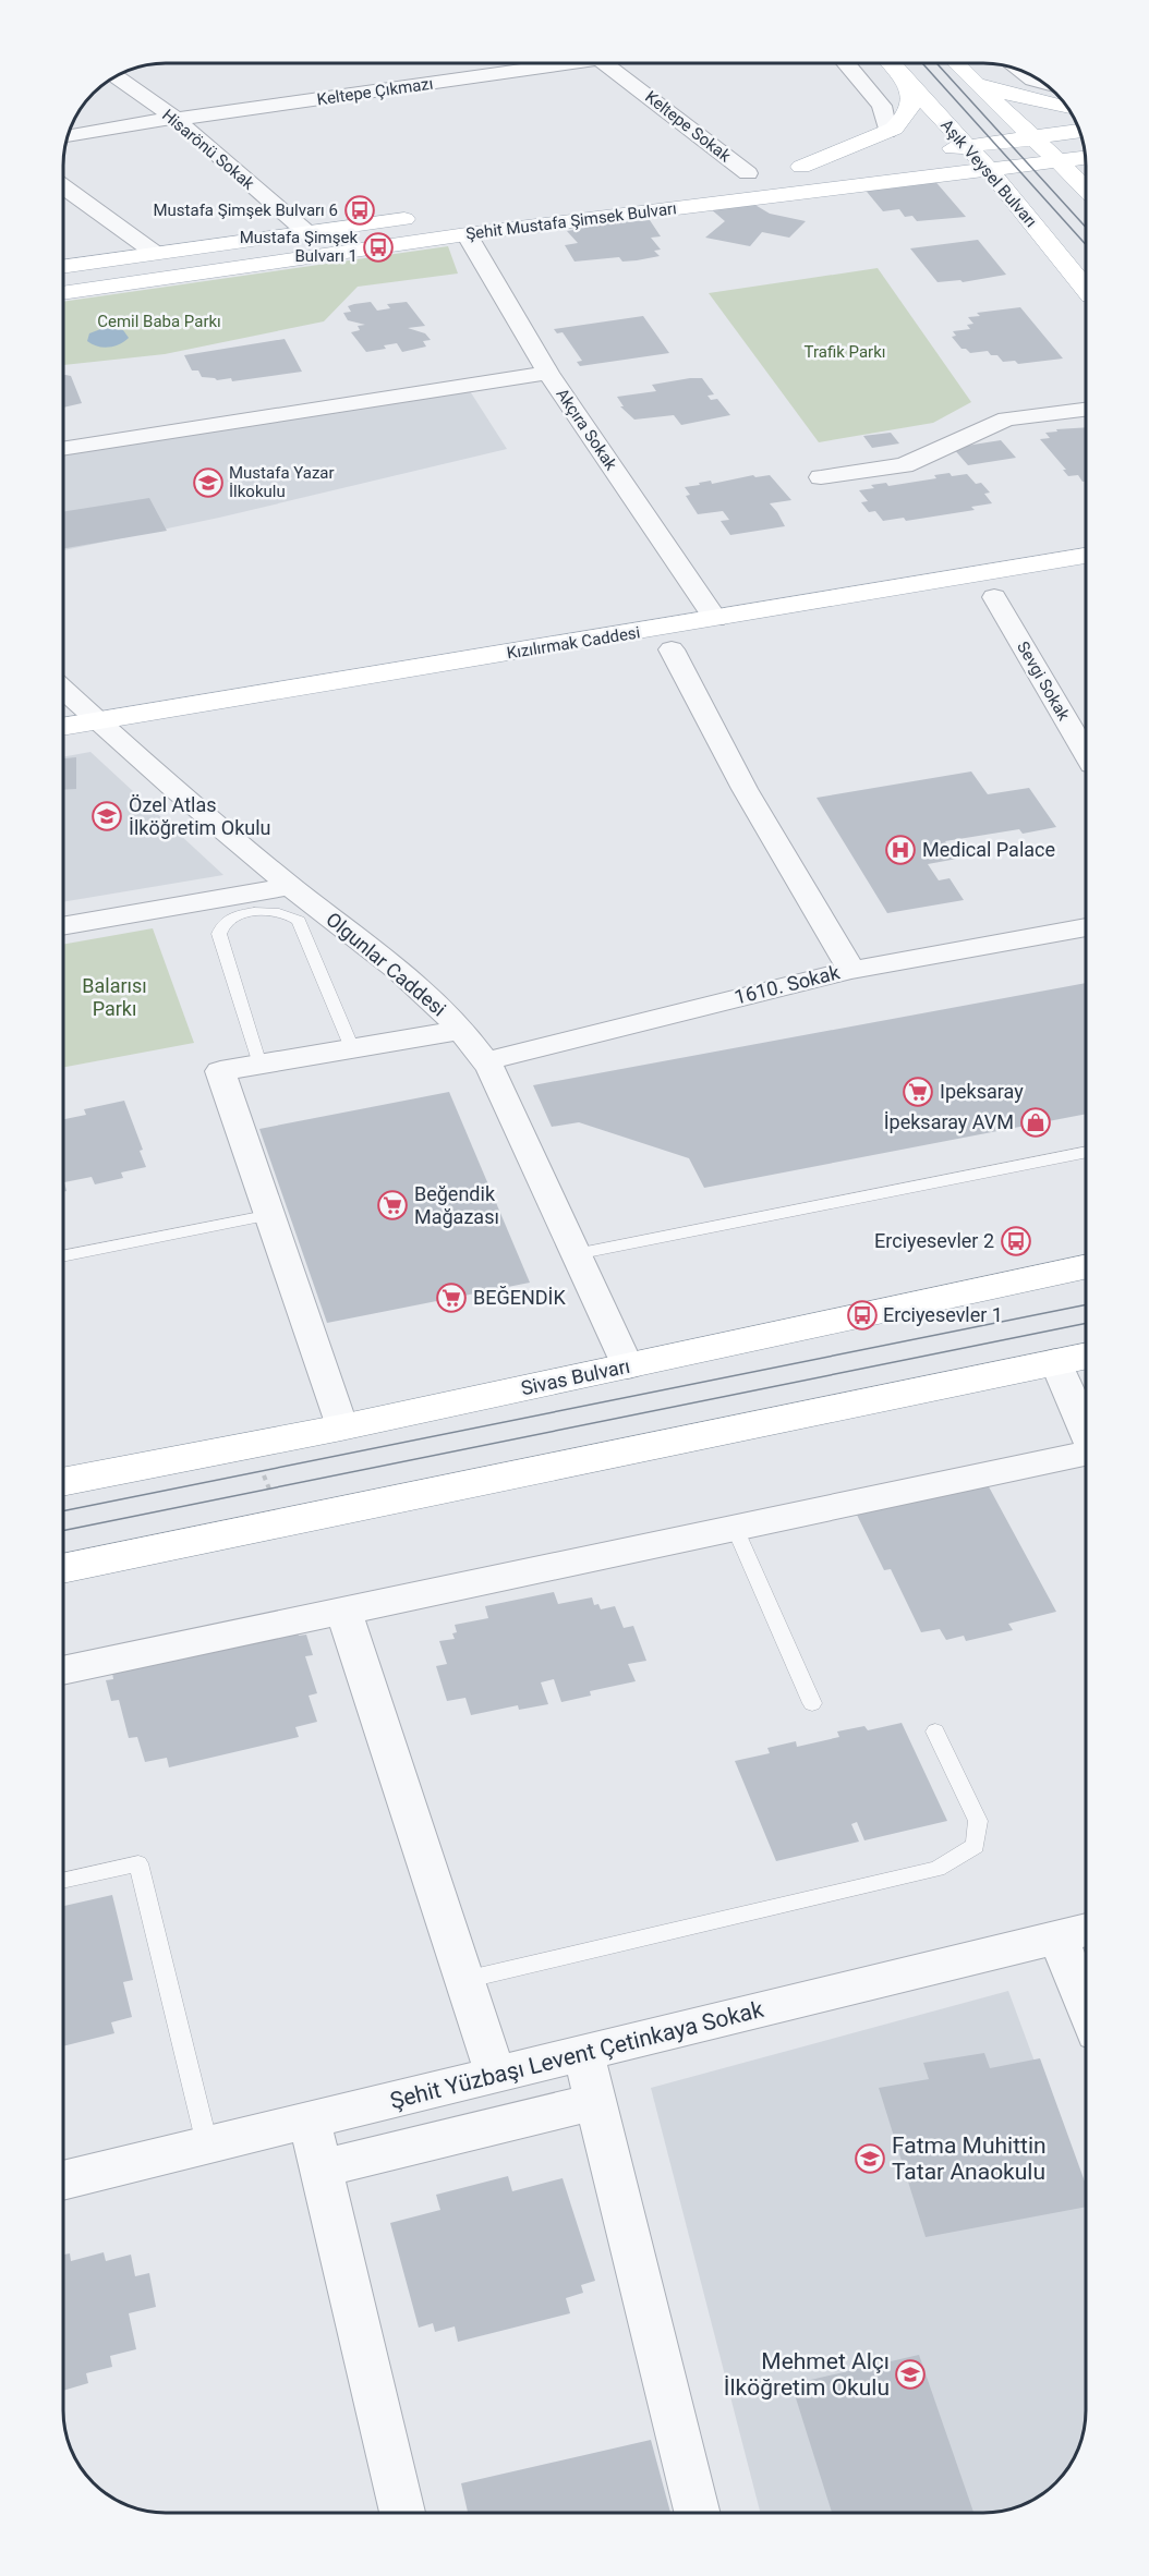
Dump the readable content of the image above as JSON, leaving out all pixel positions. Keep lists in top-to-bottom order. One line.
{"streets":{"main road":["Aşık Veysel Bulvarı","Şehit Mustafa Şimsek Bulvarı","Kızılırmak Caddesi","Sivas Bulvarı"],"street":["Keltepe Çıkmazı","Keltepe Sokak","Hisarönü Sokak","Akçıra Sokak","Sevgi Sokak","Olgunlar Caddesi","1610. Sokak","Şehit Yüzbaşı Levent Çetinkaya Sokak"]},"crossings":[["Keltepe Çıkmazı","Hisarönü Sokak"],["Aşık Veysel Bulvarı","Şehit Mustafa Şimsek Bulvarı"],["Şehit Mustafa Şimsek Bulvarı","Akçıra Sokak"],["Akçıra Sokak","Kızılırmak Caddesi"],["Kızılırmak Caddesi","Sevgi Sokak"],["Kızılırmak Caddesi","Olgunlar Caddesi"],["Olgunlar Caddesi","1610. Sokak"],["Olgunlar Caddesi","Sivas Bulvarı"]],"parks":["Cemil Baba Parkı","Trafik Parkı","Balarısı Parkı"],"places":{"bus stop":["Mustafa Şimşek Bulvarı 6","Mustafa Şimşek Bulvarı 1","Erciyesevler 2","Erciyesevler 1"],"school or university":["Mustafa Yazar İlkokulu","Özel Atlas İlköğretim Okulu","Fatma Muhittin Tatar Anaokulu","Mehmet Alçı İlköğretim Okulu"],"hospital":["Medical Palace"],"supermarket":["Ipeksaray","Beğendik Mağazası","BEĞENDİK"],"shop":["İpeksaray AVM"]}}
